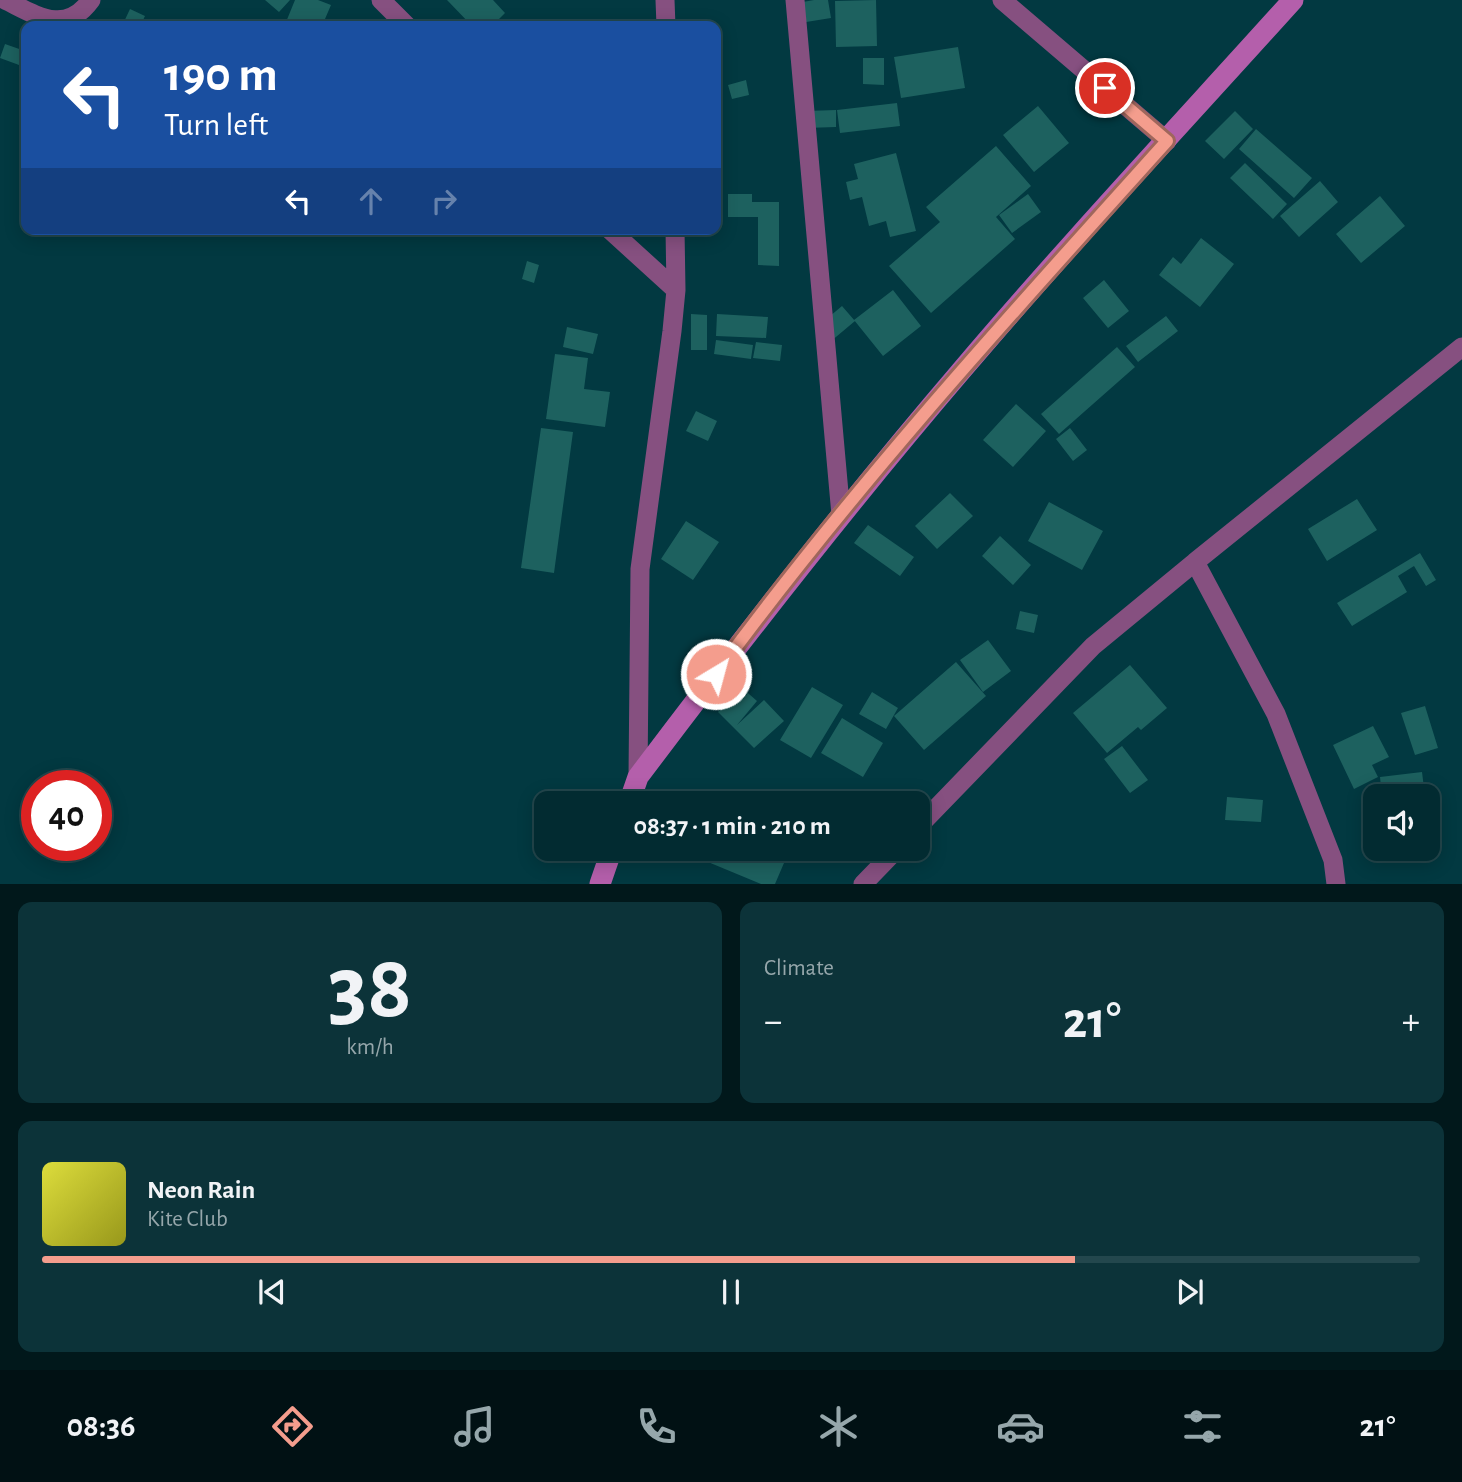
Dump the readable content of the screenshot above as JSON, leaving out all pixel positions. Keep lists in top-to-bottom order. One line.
{"page":{"turn":["190 m","Turn left"],"limit":"40","trip":"08:37 · 1 min · 210 m","tile":[["38","km/h"],"Climate"],"heat":["−","21°","+"],"song":["Neon Rain","Kite Club"],"tabs":["08:36","21°"]}}
